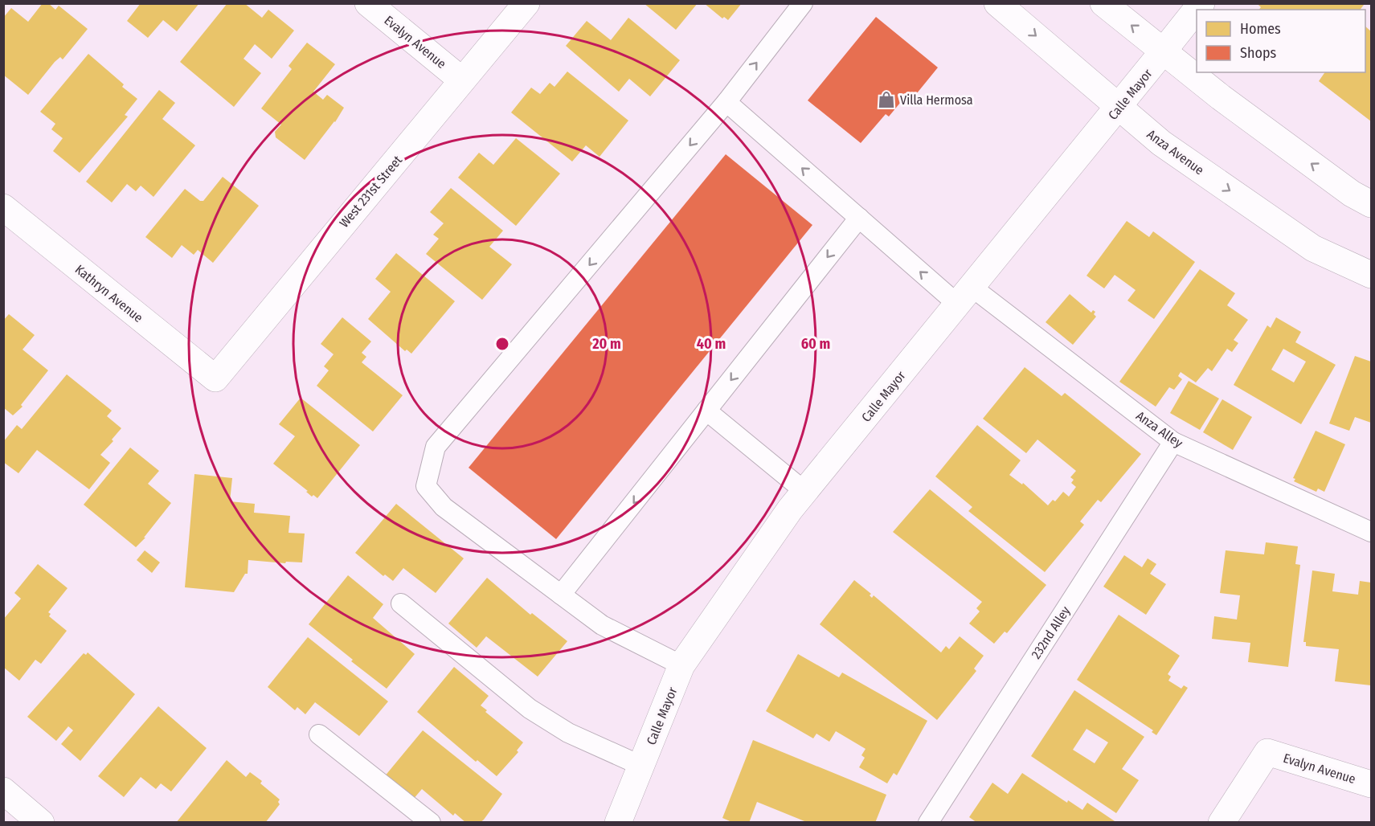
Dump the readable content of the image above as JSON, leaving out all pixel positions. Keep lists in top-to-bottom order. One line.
{"streets":{"street":["Evalyn Avenue","Calle Mayor","Anza Avenue","West 231st Street","Kathryn Avenue"],"lane":["Anza Alley","232nd Alley"]},"crossings":[["Evalyn Avenue","West 231st Street"],["Calle Mayor","Anza Avenue"],["Calle Mayor","Anza Alley"],["West 231st Street","Kathryn Avenue"],["Anza Alley","232nd Alley"]],"one_way":["Anza Alley"],"places":{"shop":["Villa Hermosa"]},"legend":["Homes","Shops"],"rings":["20 m","40 m","60 m"]}
